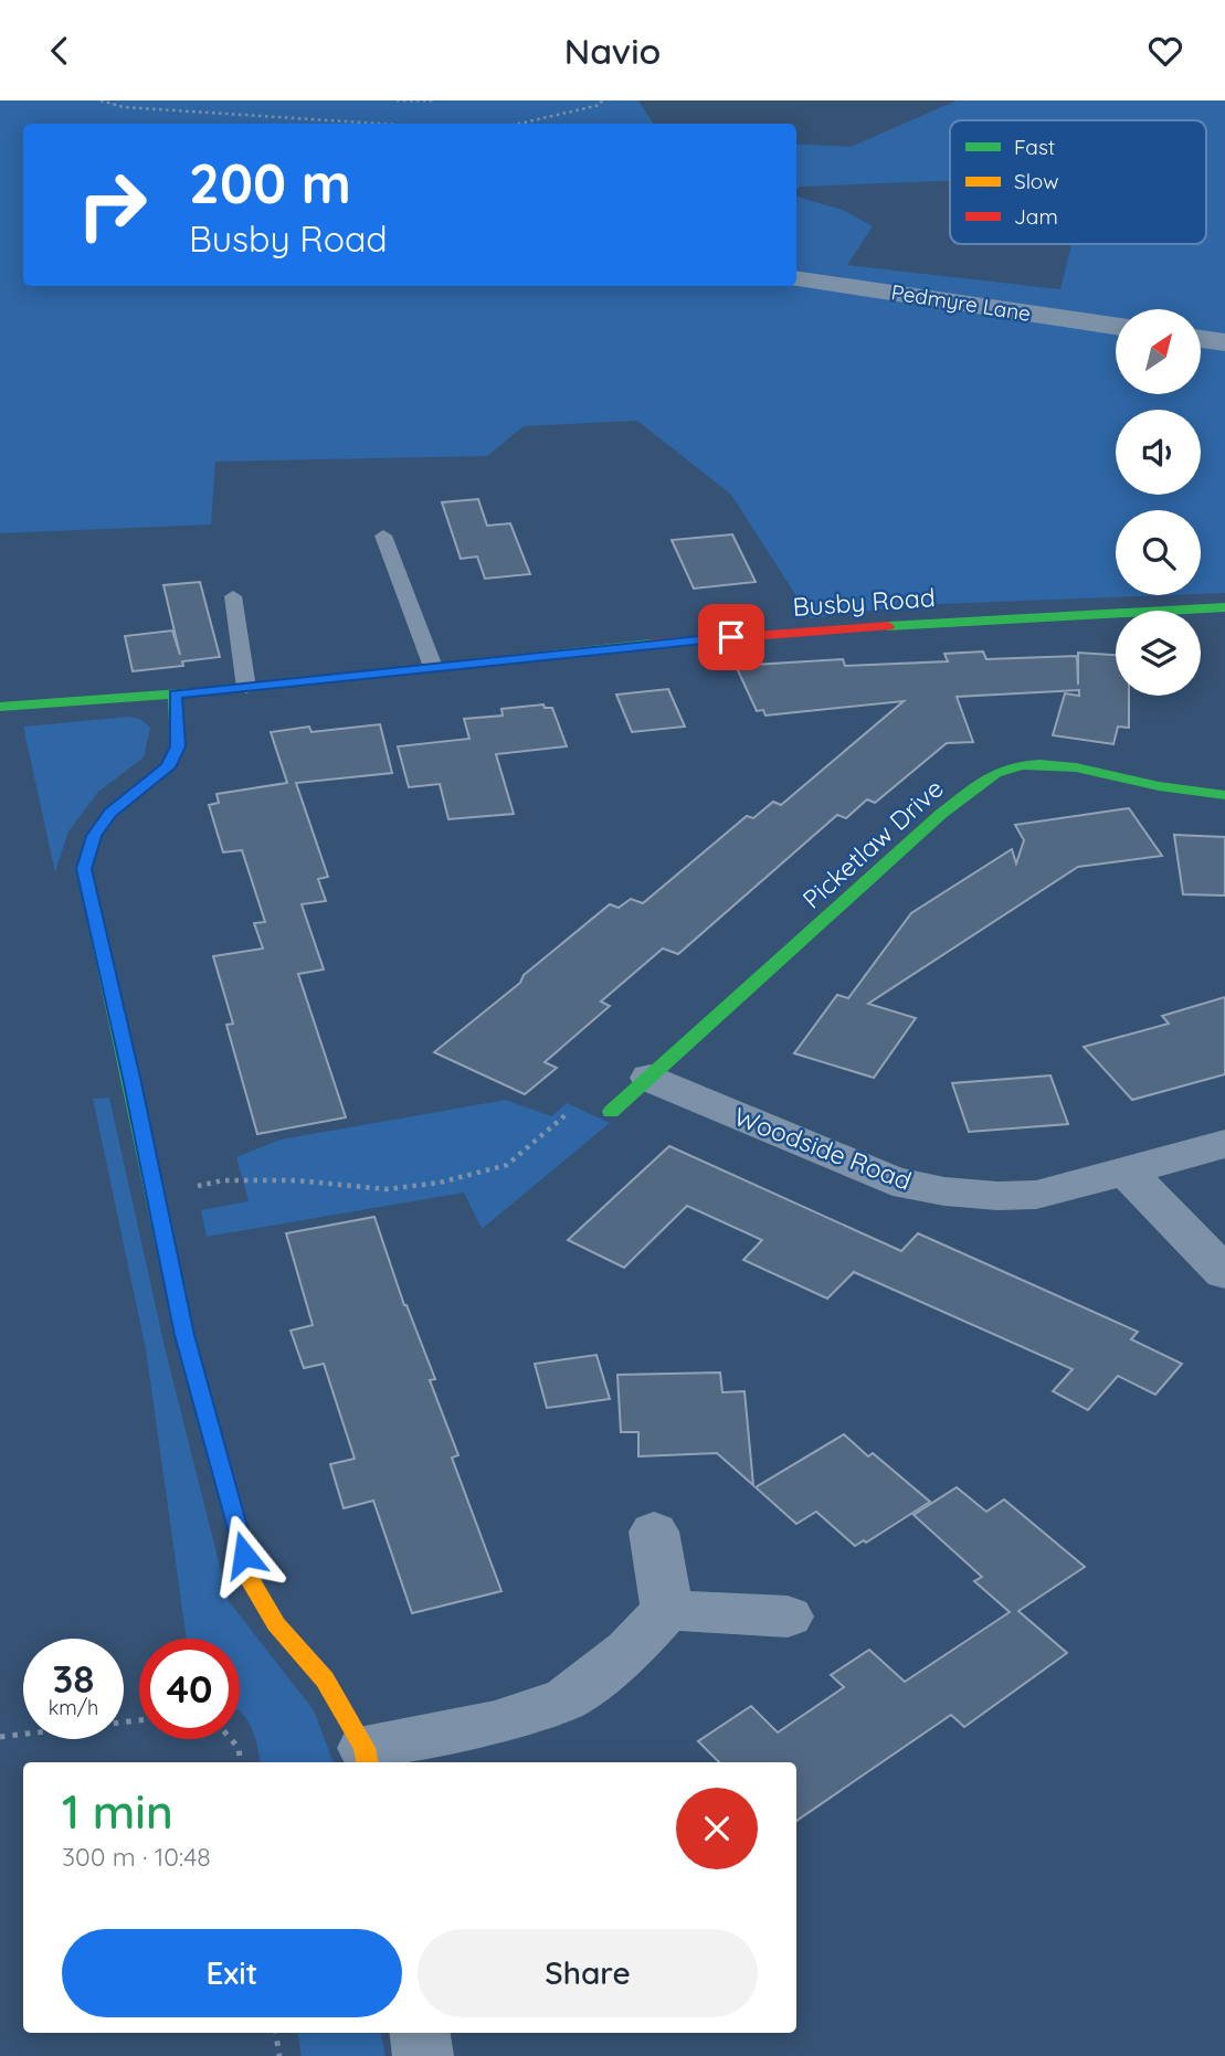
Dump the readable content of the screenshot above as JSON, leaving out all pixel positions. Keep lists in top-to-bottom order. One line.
{"streets":{"street":["Pedmyre Lane","Busby Road","Picketlaw Drive","Woodside Road"]},"crossings":[["Picketlaw Drive","Woodside Road"]],"legend":["Fast","Slow","Jam"],"north":"top right","page":{"header":"Navio","turn":["200 m","Busby Road"],"speed":"38 km/h","limit":"40","heading":["1 min","300 m · 10:48"],"buttons":["Exit","Share"]}}
